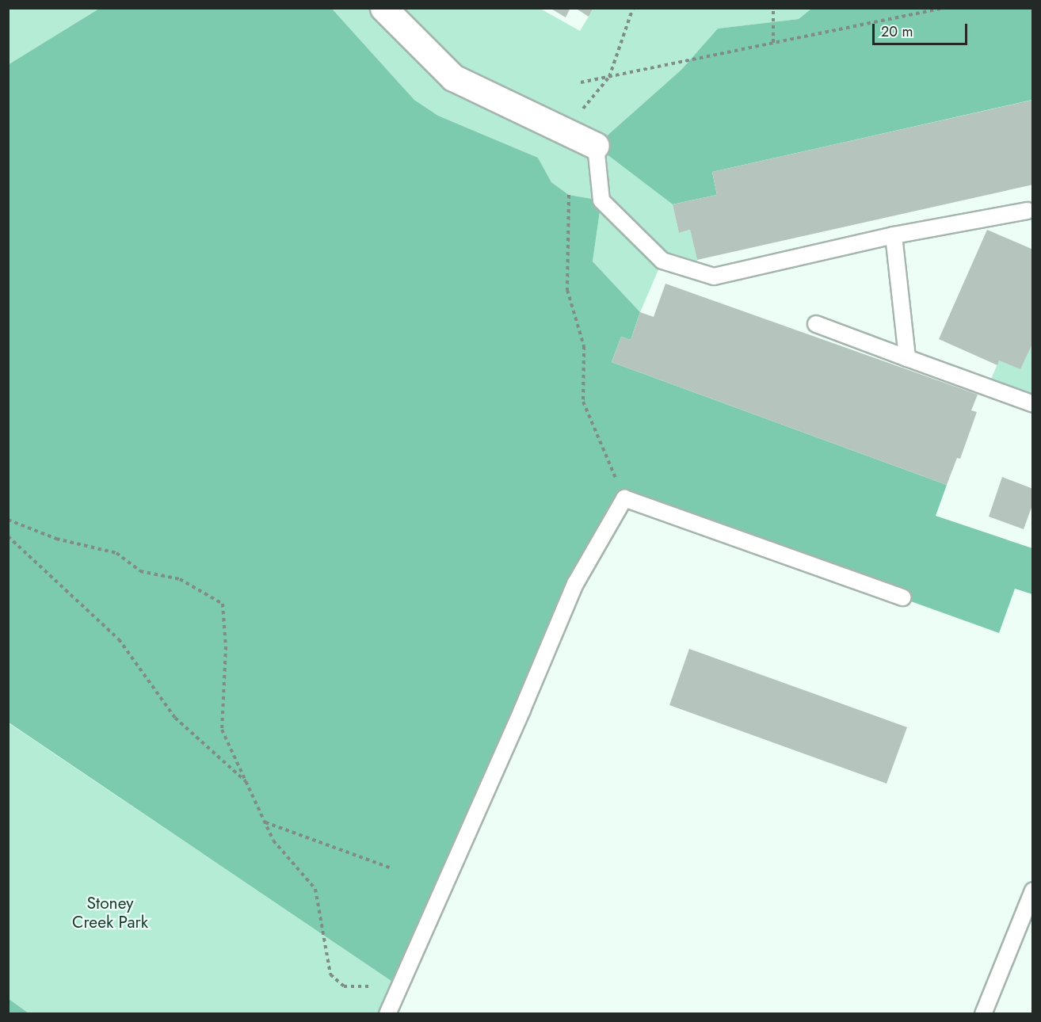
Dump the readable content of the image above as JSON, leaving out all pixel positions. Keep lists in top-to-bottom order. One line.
{"parks":["Stoney Creek Park"],"scale_bar":"20 m"}
